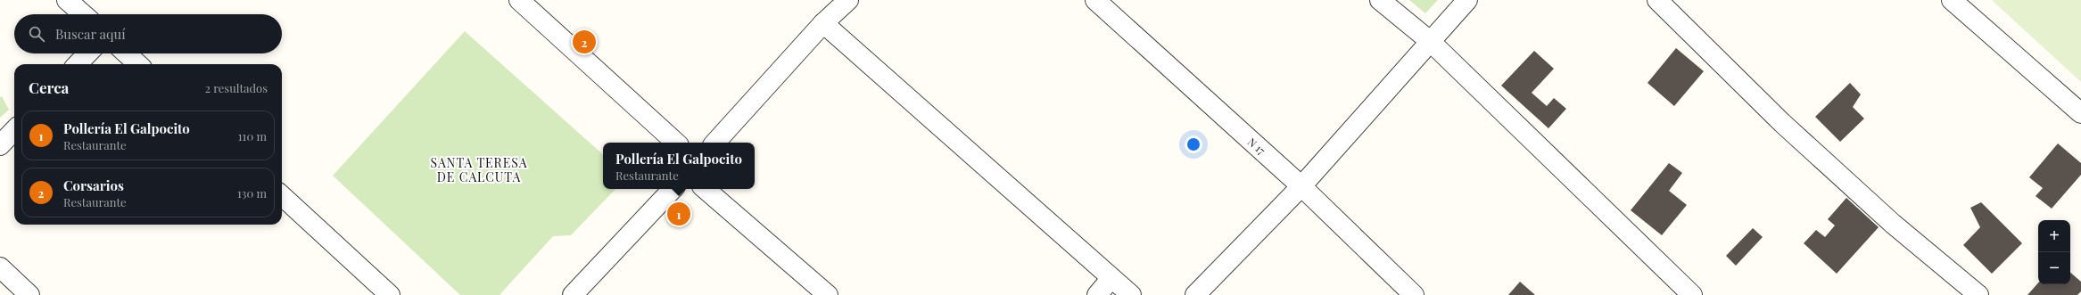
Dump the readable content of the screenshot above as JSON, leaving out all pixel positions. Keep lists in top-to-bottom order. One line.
{"streets":{"street":["N 17"]},"districts":["SANTA TERESA DE CALCUTA"],"page":{"search":"Buscar aquí","pins":["2","1"],"heading":["Cerca","2 resultados"],"list":[{"mark":"1","name":"Pollería El Galpocito","note":"Restaurante","value":"110 m"},{"mark":"2","name":"Corsarios","note":"Restaurante","value":"130 m"}],"popup":["Pollería El Galpocito","Restaurante"],"map_buttons":["+","−"]}}
